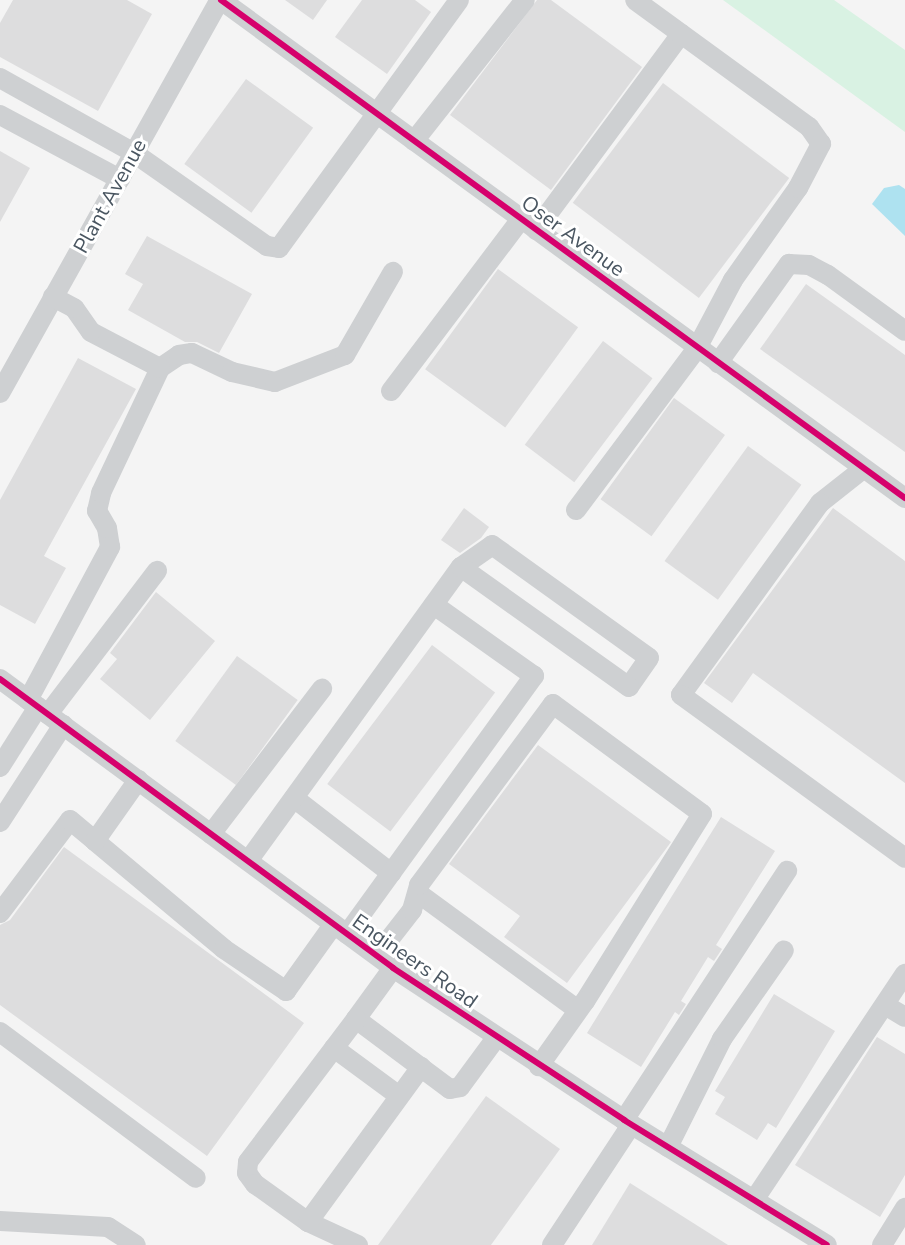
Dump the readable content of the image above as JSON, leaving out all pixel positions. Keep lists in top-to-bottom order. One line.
{"streets":{"street":["Plant Avenue","Oser Avenue","Engineers Road"]},"crossings":[["Plant Avenue","Oser Avenue"]]}
